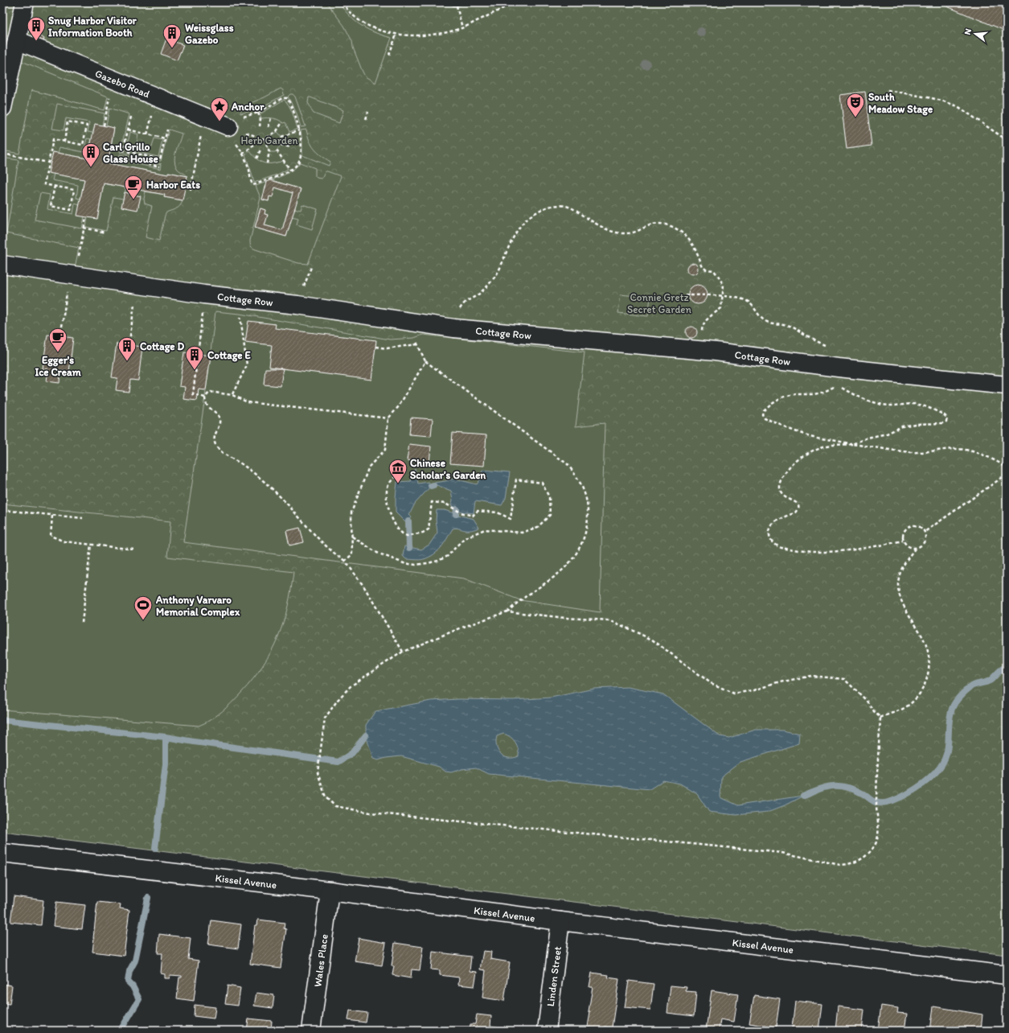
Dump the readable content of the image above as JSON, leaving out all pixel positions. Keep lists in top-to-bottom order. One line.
{"streets":{"street":["Gazebo Road","Cottage Row","Kissel Avenue","Wales Place","Linden Street"]},"crossings":[["Kissel Avenue","Wales Place"],["Kissel Avenue","Linden Street"]],"parks":["Herb Garden","Connie Gretz Secret Garden"],"places":{"building":["Snug Harbor Visitor Information Booth","Weissglass Gazebo","Carl Grillo Glass House","Cottage D","Cottage E"],"theatre":["South Meadow Stage"],"place":["Anchor"],"cafe":["Harbor Eats","Egger's Ice Cream"],"museum":["Chinese Scholar’s Garden"],"sports":["Anthony Varvaro Memorial Complex"]},"north":"left"}
